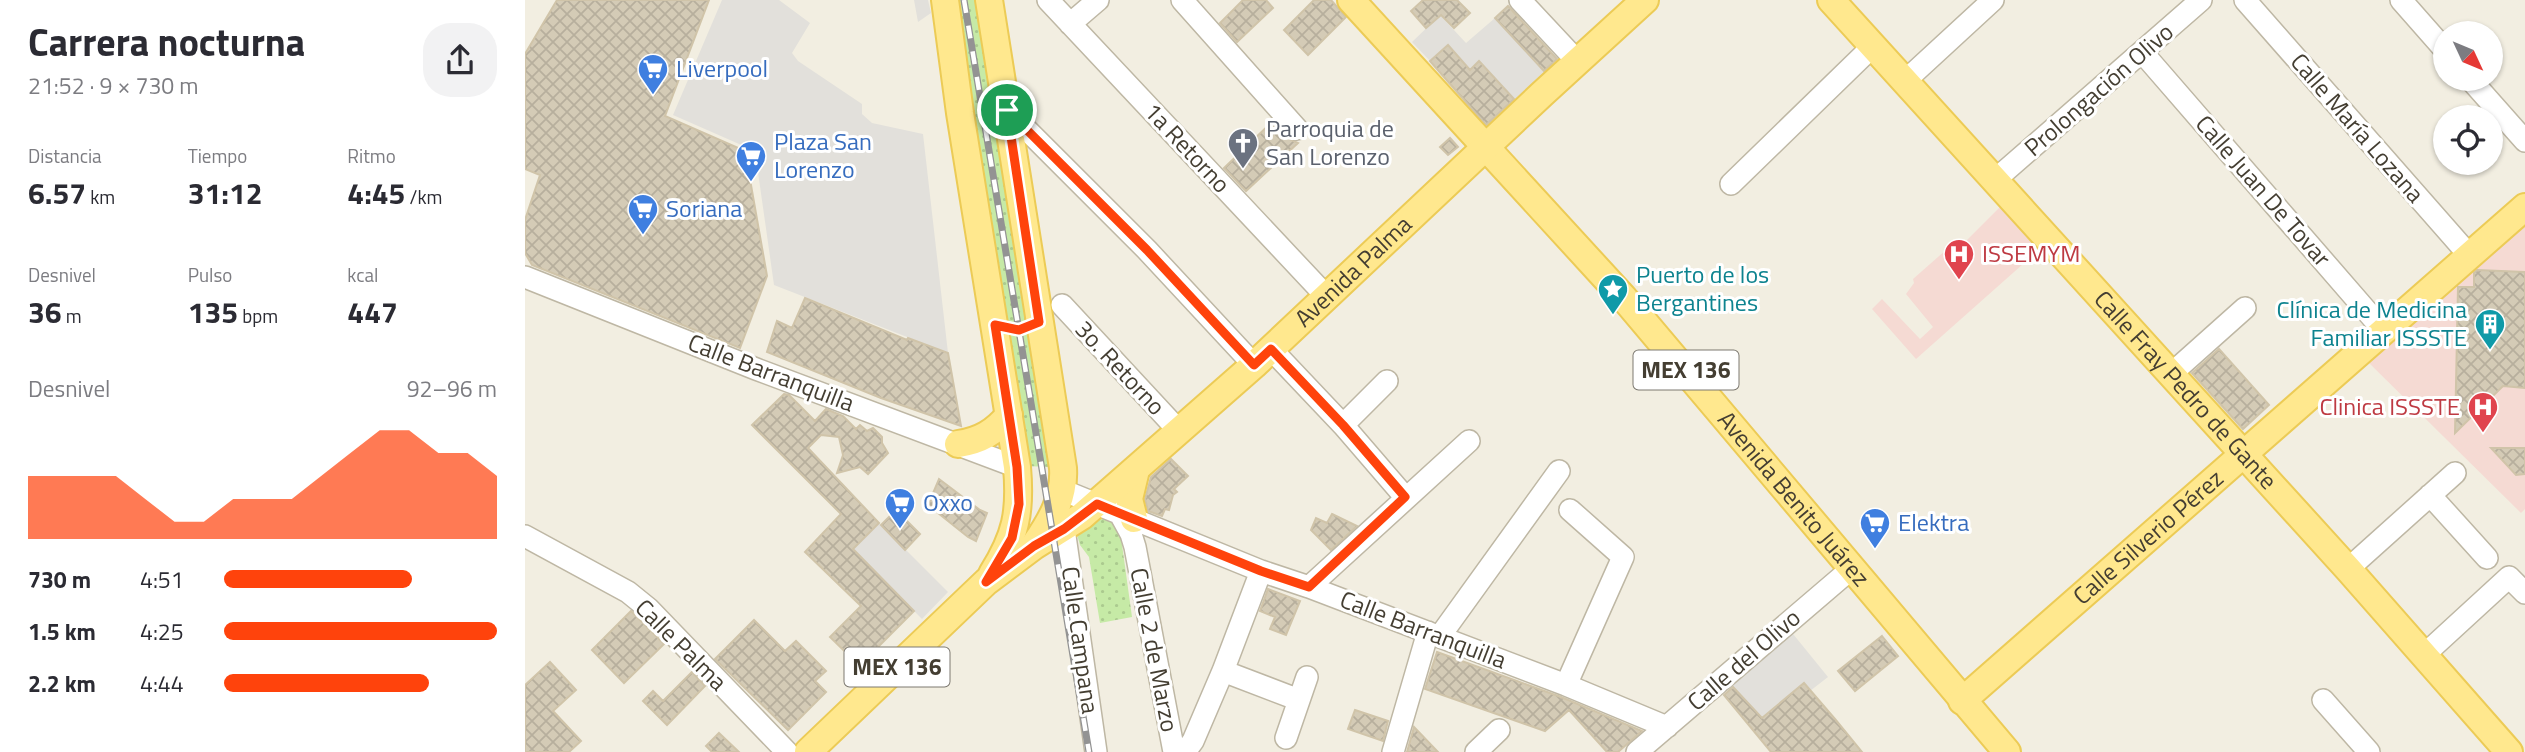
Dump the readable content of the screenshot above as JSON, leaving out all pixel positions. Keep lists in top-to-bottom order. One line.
{"streets":{"main road":["Avenida Palma","MEX 136","Calle Fray Pedro de Gante","Avenida Benito Juárez","Calle Silverio Pérez"],"street":["Prolongación Olivo","Calle María Lozana","1a Retorno","Calle Juan De Tovar","3o. Retorno","Calle Barranquilla","Calle Campana","Calle Palma","Calle 2 de Marzo","Calle del Olivo"]},"crossings":[["Prolongación Olivo","Calle Juan De Tovar"],["Prolongación Olivo","Calle Fray Pedro de Gante"],["Calle María Lozana","Calle Silverio Pérez"],["1a Retorno","Avenida Palma"],["Calle Juan De Tovar","Calle Silverio Pérez"],["Avenida Palma","3o. Retorno"],["Avenida Palma","MEX 136"],["Avenida Palma","Calle Barranquilla"],["Avenida Palma","Avenida Benito Juárez"],["Avenida Palma","Calle Campana"],["Avenida Palma","Calle 2 de Marzo"],["MEX 136","Calle Barranquilla"],["Calle Barranquilla","Calle 2 de Marzo"],["Calle Barranquilla","Calle del Olivo"],["Calle Fray Pedro de Gante","Calle Silverio Pérez"],["Avenida Benito Juárez","Calle Silverio Pérez"],["Avenida Benito Juárez","Calle del Olivo"]],"places":{"supermarket":["Liverpool","Plaza San Lorenzo","Soriana","Oxxo","Elektra"],"church":["Parroquia de San Lorenzo"],"hospital":["ISSEMYM","Clinica ISSSTE"],"place":["Puerto de los Bergantines"],"building":["Clínica de Medicina Familiar ISSSTE"]},"north":"bottom right","page":{"heading":["Carrera nocturna","21:52 · 9 × 730 m"],"stats":[["Distancia","6.57 km"],["Tiempo","31:12"],["Ritmo","4:45 /km"],["Desnivel","36 m"],["Pulso","135 bpm"],["kcal","447"]],"chart":["Desnivel","92–96 m"],"list":[{"name":"730 m","note":"4:51"},{"name":"1.5 km","note":"4:25"},{"name":"2.2 km","note":"4:44"}]}}
